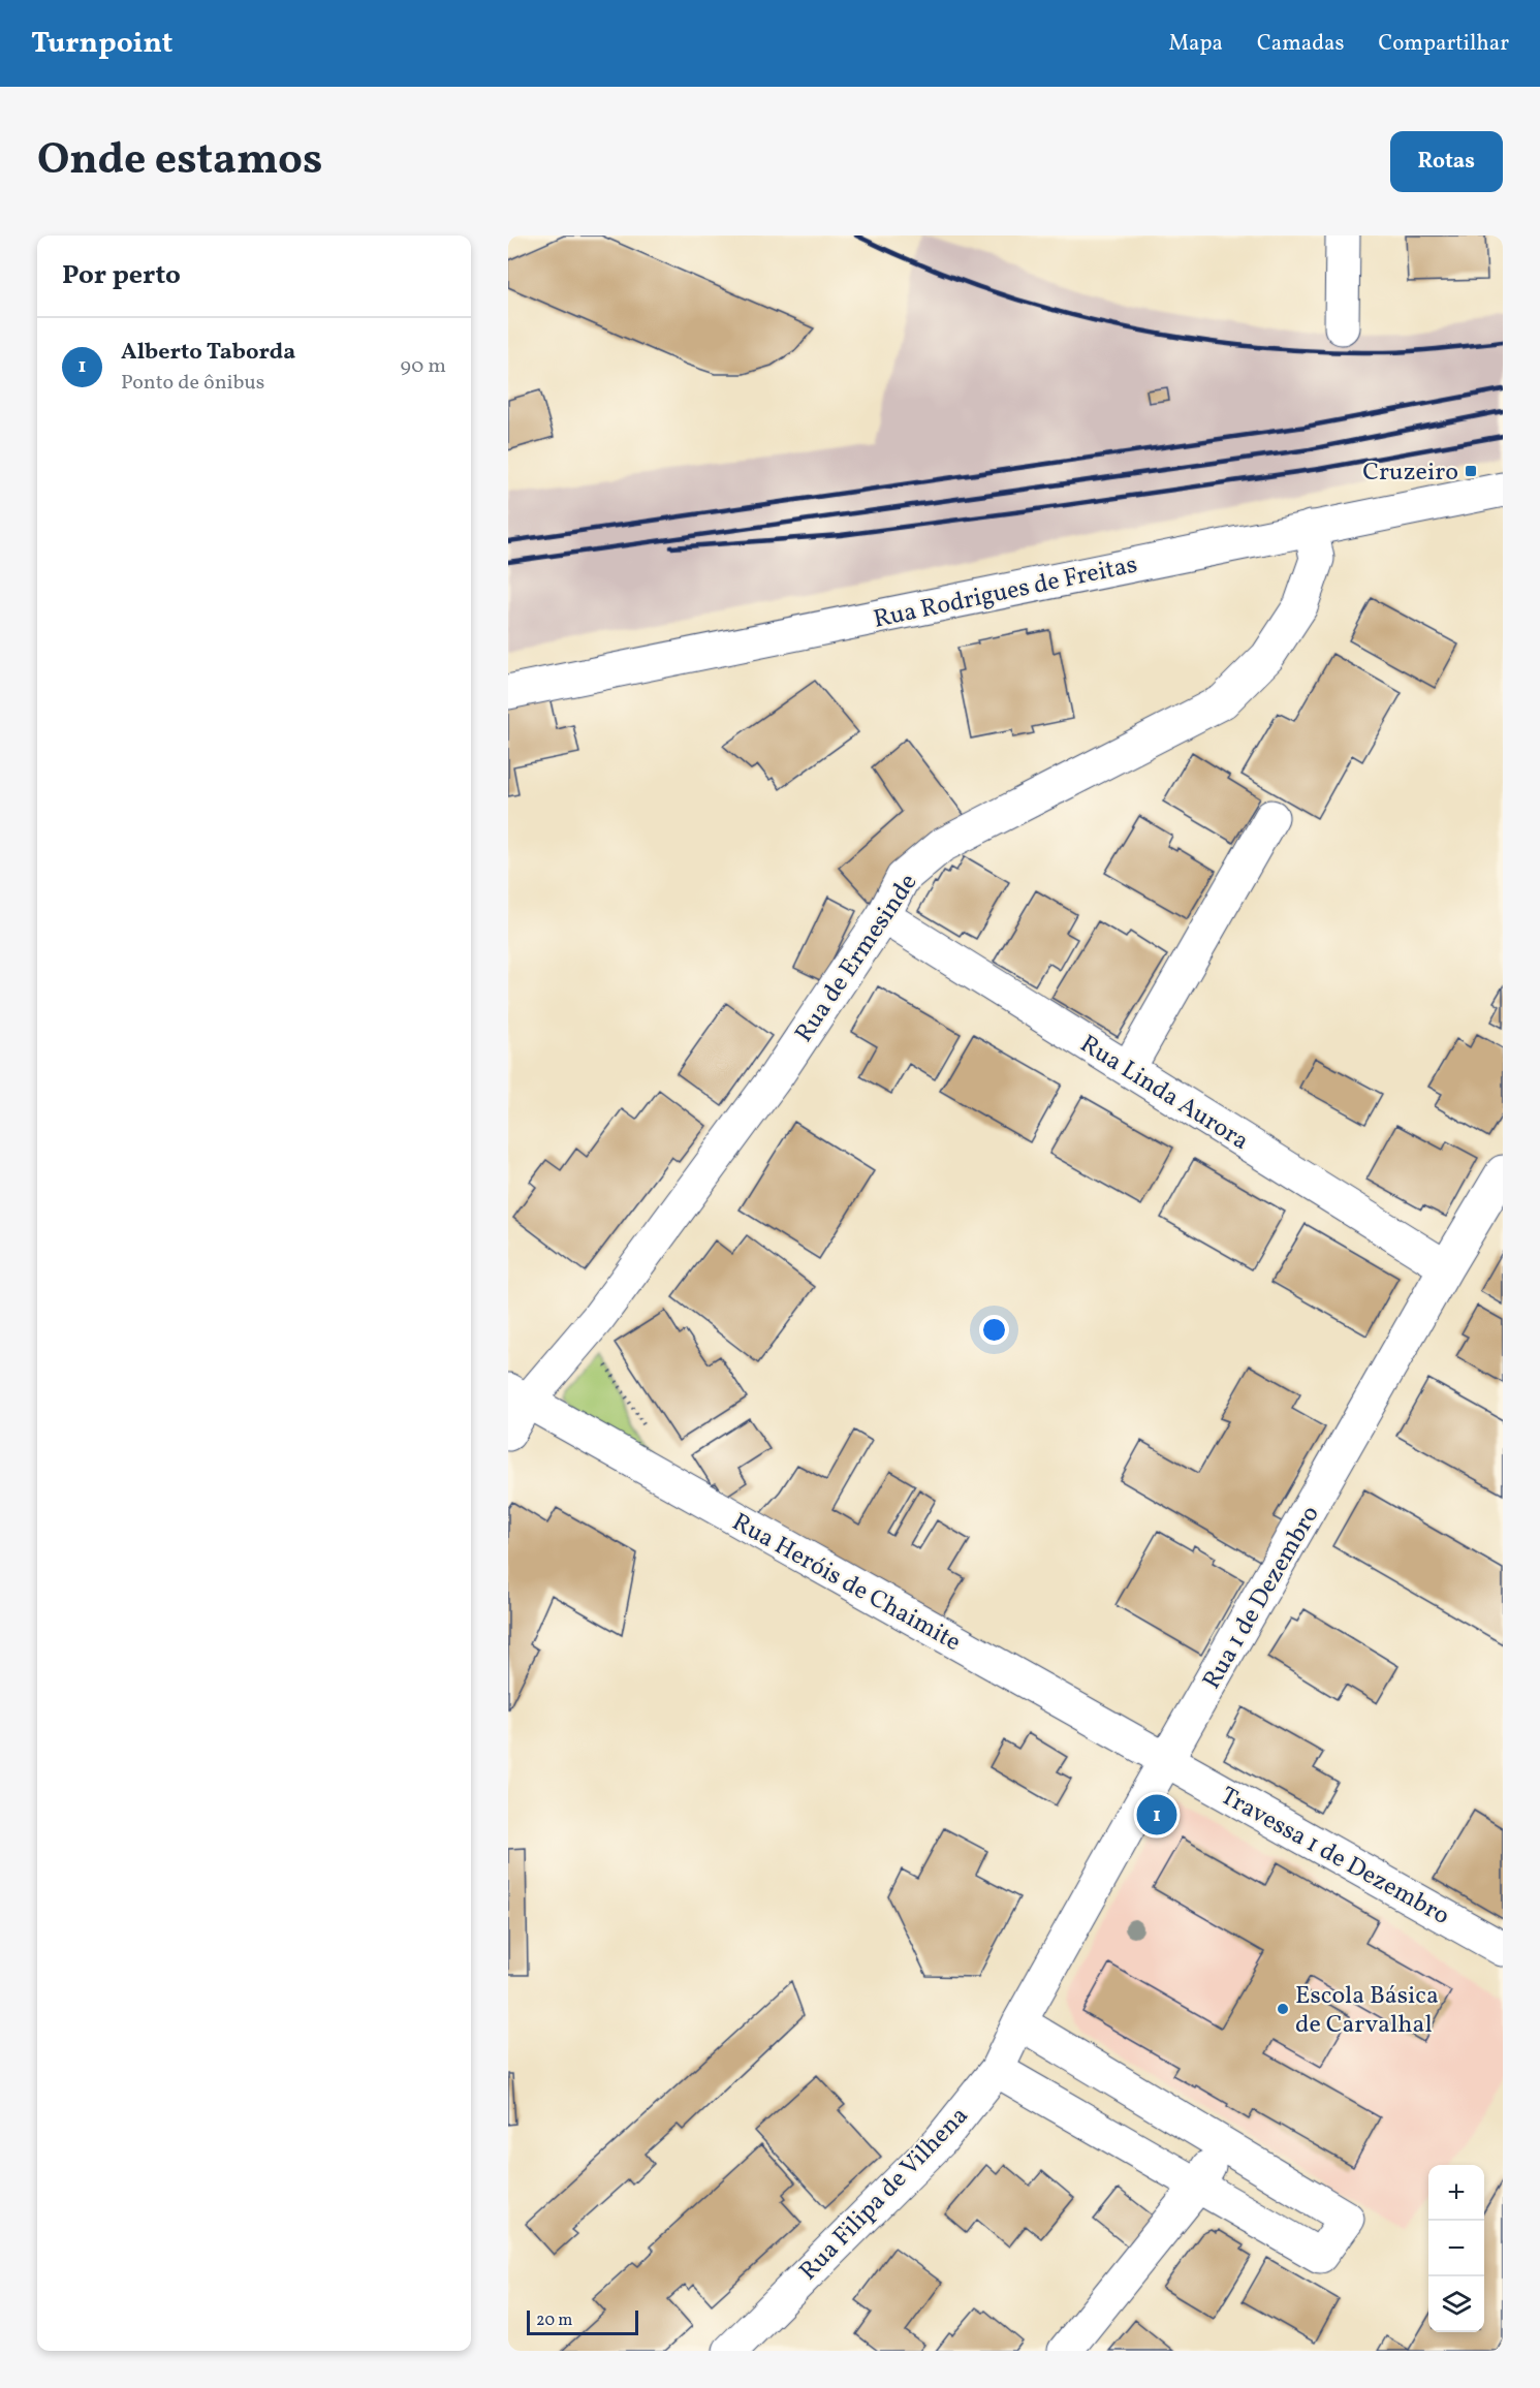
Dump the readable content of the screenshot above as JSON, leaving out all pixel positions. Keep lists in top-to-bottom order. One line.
{"streets":{"street":["Rua Rodrigues de Freitas","Rua de Ermesinde","Rua Linda Aurora","Rua Heróis de Chaimite","Rua 1 de Dezembro","Travessa 1 de Dezembro","Rua Filipa de Vilhena"]},"crossings":[["Rua Rodrigues de Freitas","Rua de Ermesinde"],["Rua de Ermesinde","Rua Linda Aurora"],["Rua de Ermesinde","Rua Heróis de Chaimite"],["Rua Linda Aurora","Rua 1 de Dezembro"],["Rua Heróis de Chaimite","Rua 1 de Dezembro"],["Rua Heróis de Chaimite","Travessa 1 de Dezembro"],["Rua 1 de Dezembro","Travessa 1 de Dezembro"],["Rua 1 de Dezembro","Rua Filipa de Vilhena"]],"places":{"transit":["Cruzeiro"],"other":["Escola Básica de Carvalhal"]},"scale_bar":"20 m","page":{"header":"Turnpoint","nav":["Mapa","Camadas","Compartilhar"],"title":"Onde estamos","buttons":"Rotas","heading":"Por perto","list":[{"mark":"1","name":"Alberto Taborda","note":"Ponto de ônibus","value":"90 m"}],"pins":"1","map_buttons":["+","−"],"scale":"20 m"}}
